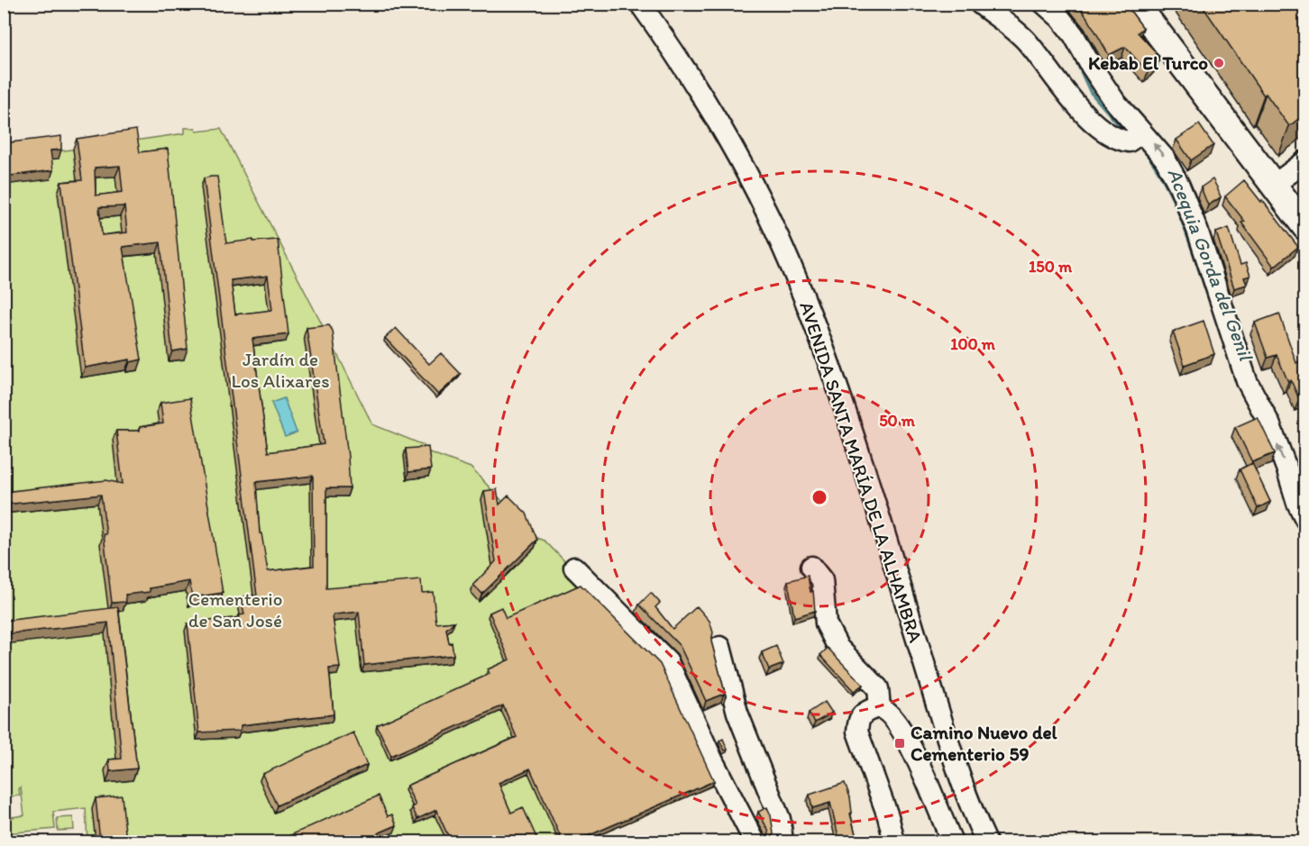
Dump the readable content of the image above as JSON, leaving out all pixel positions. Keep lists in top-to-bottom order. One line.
{"streets":{"street":["AVENIDA SANTA MARÍA DE LA ALHAMBRA"]},"water":["Acequia Gorda del Genil"],"parks":["Jardín de Los Alixares","Cementerio de San José"],"places":{"other":["Kebab El Turco"],"transit":["Camino Nuevo del Cementerio 59"]},"rings":["150 m","100 m","50 m"]}
